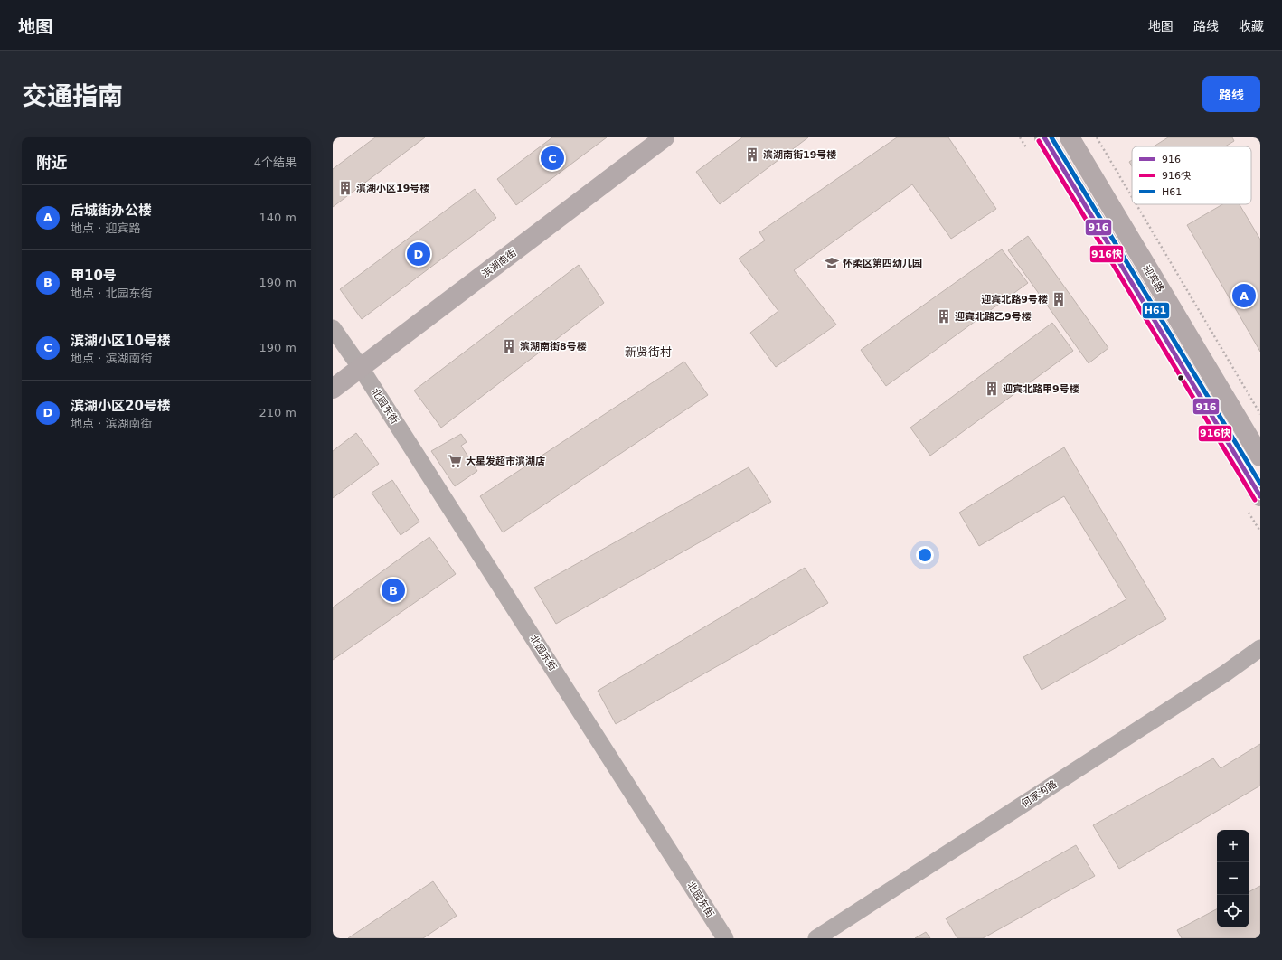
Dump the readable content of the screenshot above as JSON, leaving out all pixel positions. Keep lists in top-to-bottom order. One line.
{"streets":{"main road":["滨湖南街","迎宾路"],"street":["北园东街","何家沟路"]},"crossings":[["滨湖南街","北园东街"]],"districts":["新贤街村"],"places":{"building":["滨湖南街19号楼","滨湖小区19号楼","迎宾北路9号楼","迎宾北路乙9号楼","滨湖南街8号楼","迎宾北路甲9号楼"],"school or university":["怀柔区第四幼儿园"],"supermarket":["大星发超市滨湖店"]},"lines":["transit line 916","transit line H61","transit line 916快"],"legend":["916","916快","H61"],"page":{"header":"地图","nav":["地图","路线","收藏"],"title":"交通指南","buttons":"路线","heading":["附近","4个结果"],"pins":["C","D","A","B"],"list":[{"mark":"A","name":"后城街办公楼","note":"地点 · 迎宾路","value":"140 m"},{"mark":"B","name":"甲10号","note":"地点 · 北园东街","value":"190 m"},{"mark":"C","name":"滨湖小区10号楼","note":"地点 · 滨湖南街","value":"190 m"},{"mark":"D","name":"滨湖小区20号楼","note":"地点 · 滨湖南街","value":"210 m"}],"map_buttons":["+","−"]}}
